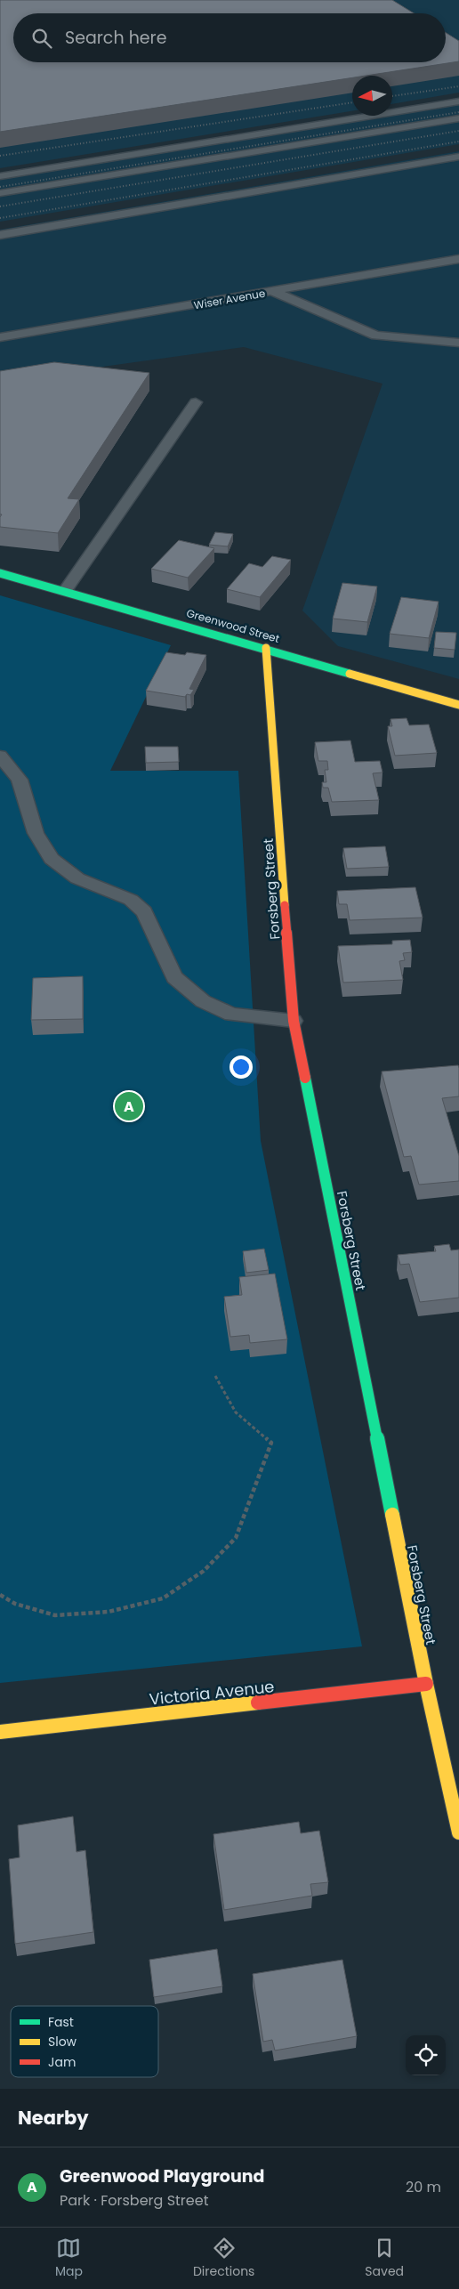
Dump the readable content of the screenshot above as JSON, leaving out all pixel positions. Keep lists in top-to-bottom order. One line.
{"streets":{"street":["Greenwood Street","Forsberg Street","Victoria Avenue"],"lane":["Wiser Avenue"]},"crossings":[["Greenwood Street","Forsberg Street"],["Forsberg Street","Victoria Avenue"]],"legend":["Fast","Slow","Jam"],"north":"left","page":{"search":"Search here","pins":"A","heading":"Nearby","list":[{"mark":"A","name":"Greenwood Playground","note":"Park · Forsberg Street","value":"20 m"}],"nav":["Map","Directions","Saved"]}}
